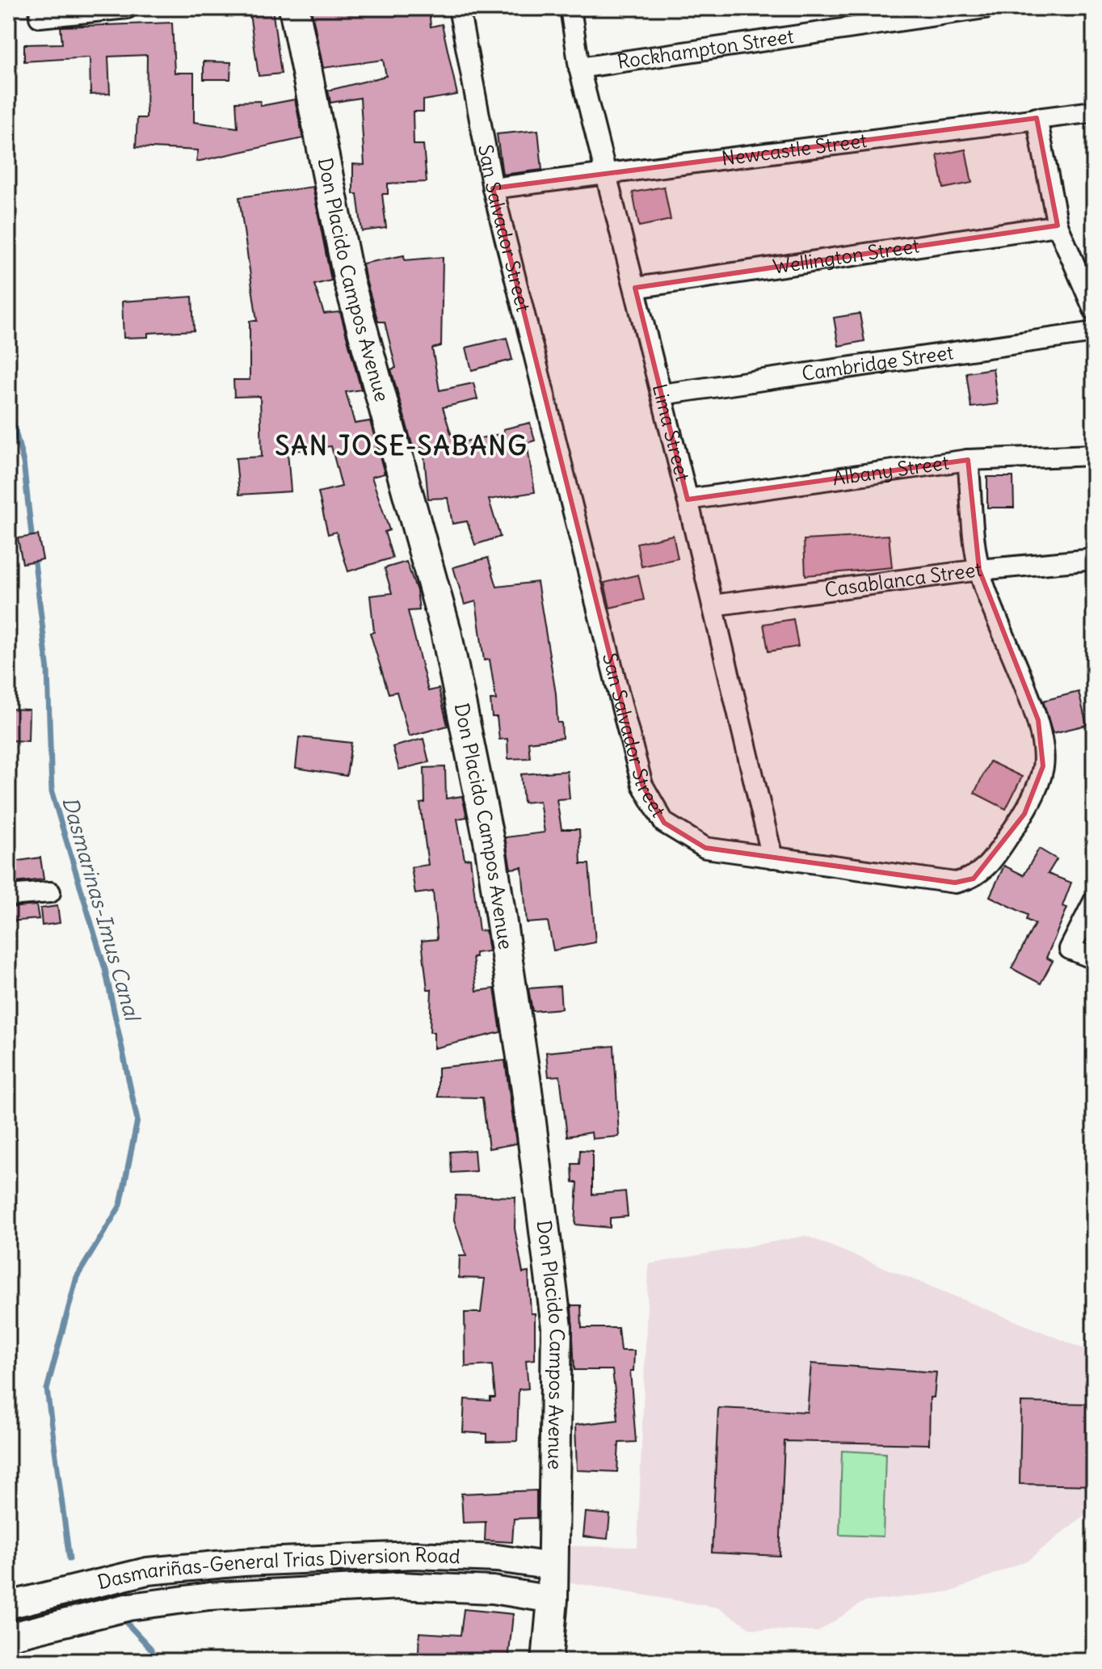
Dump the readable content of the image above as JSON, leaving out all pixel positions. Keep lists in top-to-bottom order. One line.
{"streets":{"main road":["Don Placido Campos Avenue"],"street":["Rockhampton Street","Newcastle Street","San Salvador Street","Wellington Street","Cambridge Street","Lima Street","Albany Street","Casablanca Street","Dasmariñas-General Trias Diversion Road"]},"crossings":[["Rockhampton Street","Lima Street"],["Newcastle Street","San Salvador Street"],["Newcastle Street","Lima Street"],["San Salvador Street","Lima Street"],["San Salvador Street","Albany Street"],["San Salvador Street","Casablanca Street"],["Wellington Street","Lima Street"],["Don Placido Campos Avenue","Dasmariñas-General Trias Diversion Road"],["Cambridge Street","Lima Street"],["Lima Street","Albany Street"],["Lima Street","Casablanca Street"]],"districts":["SAN JOSE-SABANG"],"water":["Dasmarinas-Imus Canal"]}
